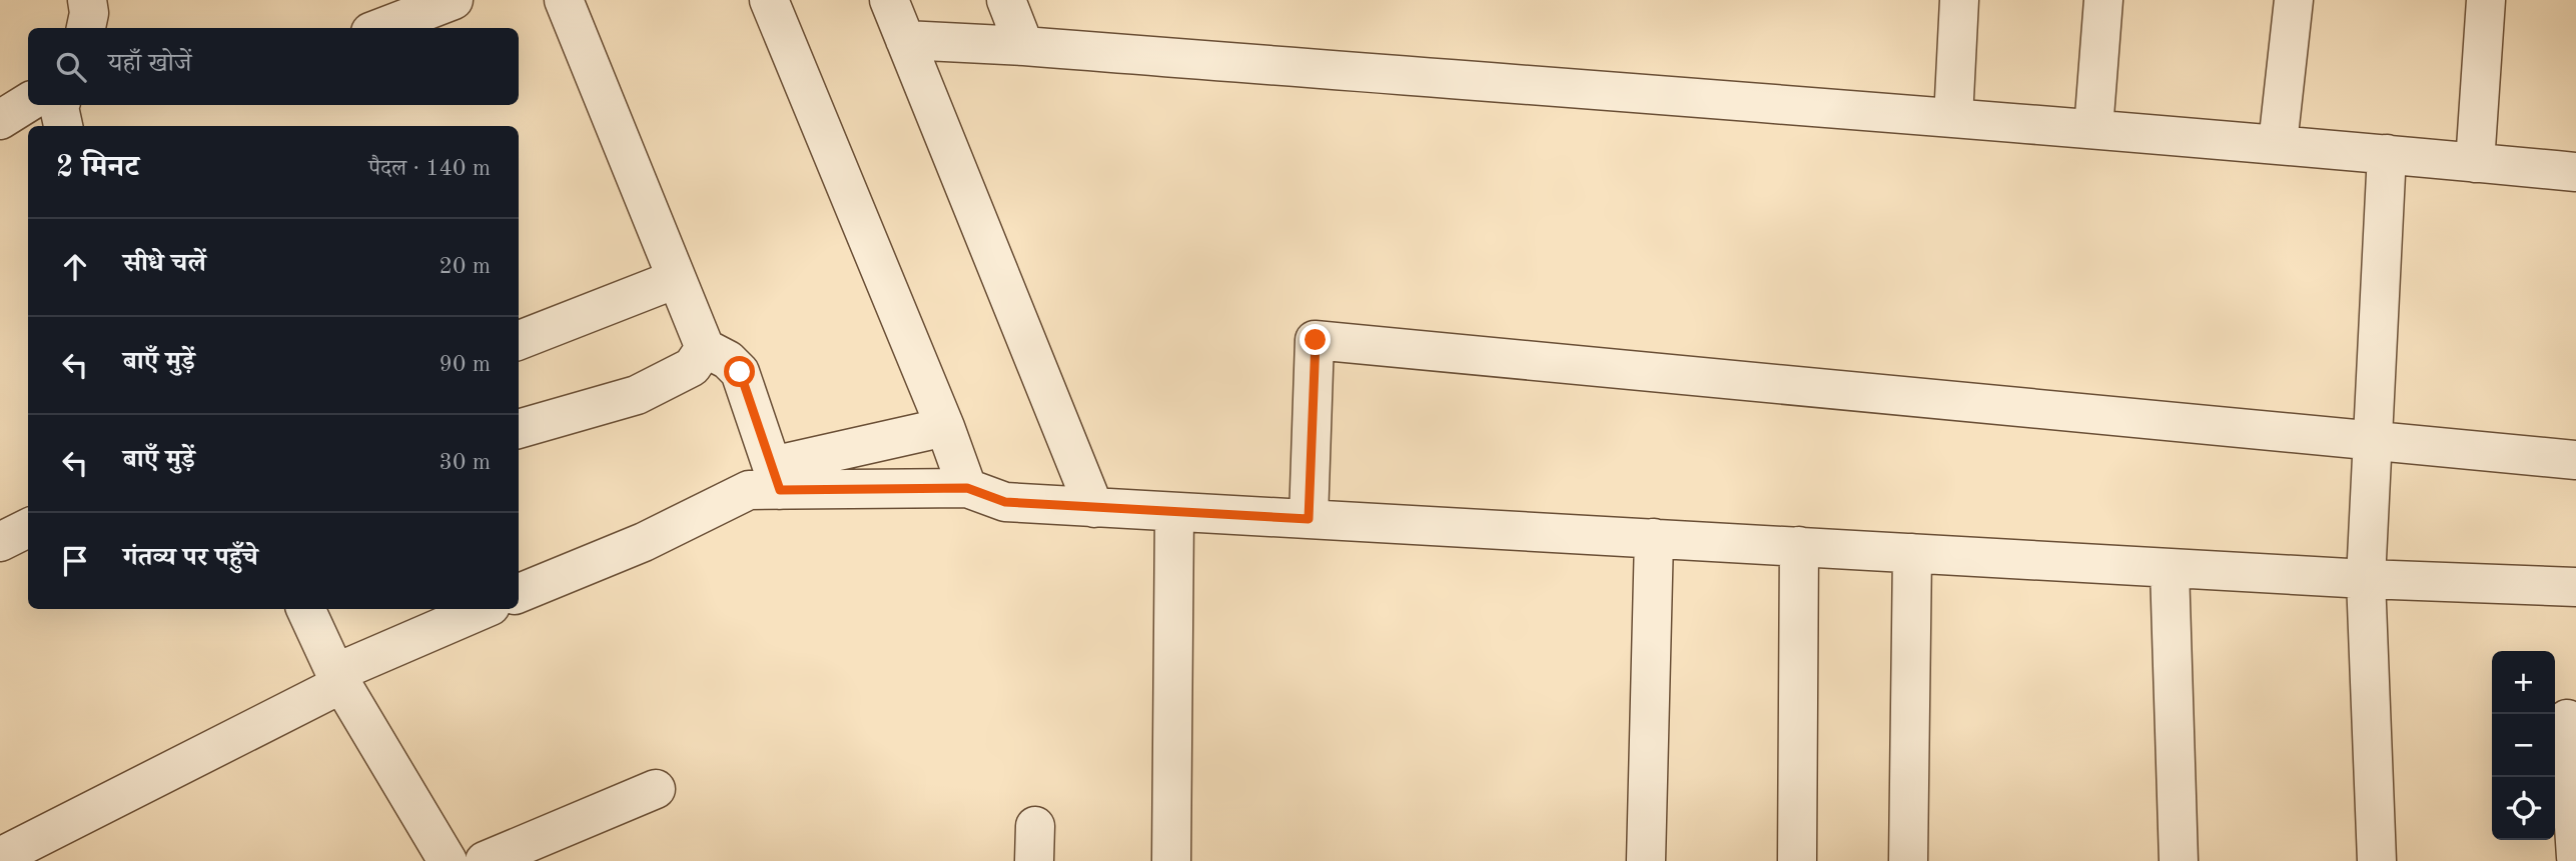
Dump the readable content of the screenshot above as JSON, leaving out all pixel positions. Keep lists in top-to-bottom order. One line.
{"page":{"search":"यहाँ खोजें","heading":["2 मिनट","पैदल · 140 m"],"list":[["सीधे चलें","20 m"],["बाएँ मुड़ें","90 m"],["बाएँ मुड़ें","30 m"],"गंतव्य पर पहुँचे"],"map_buttons":["+","−"]}}
